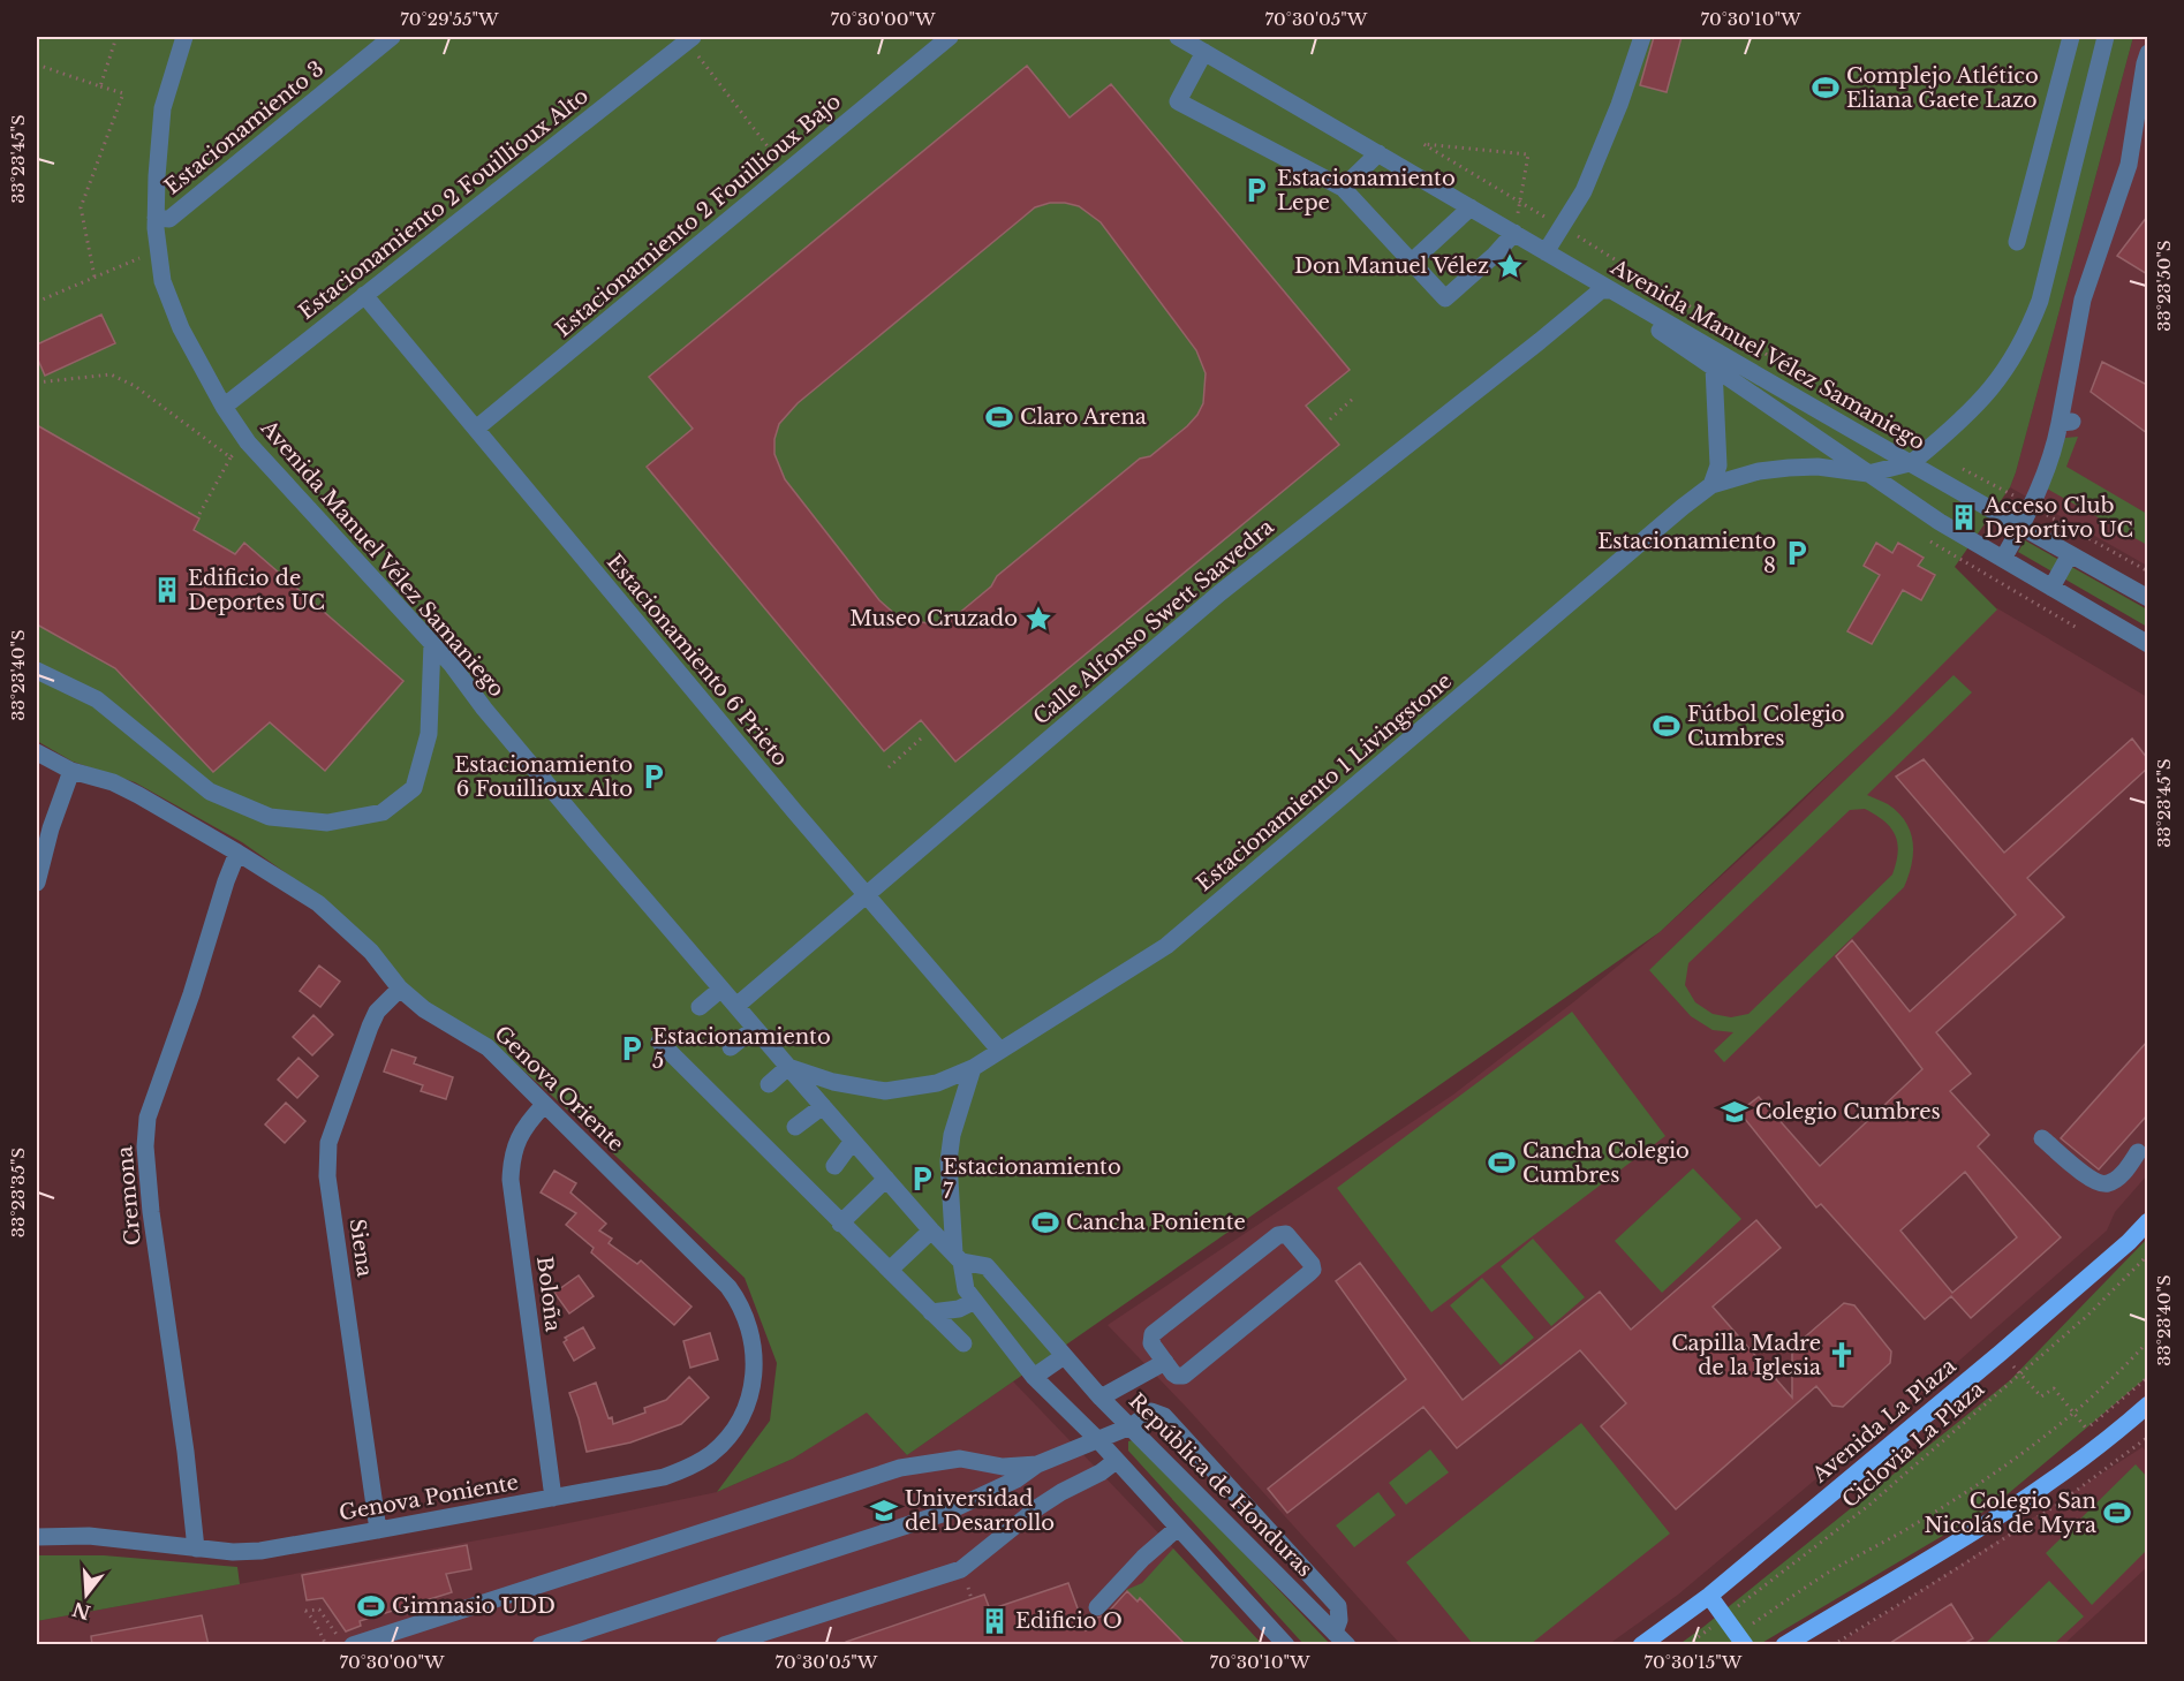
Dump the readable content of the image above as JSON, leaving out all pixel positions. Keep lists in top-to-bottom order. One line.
{"streets":{"main road":["Avenida La Plaza"],"street":["Estacionamiento 3","Estacionamiento 2 Fouillioux Alto","Estacionamiento 2 Fouillioux Bajo","Avenida Manuel Vélez Samaniego","Calle Alfonso Swett Saavedra","Estacionamiento 6 Prieto","Estacionamiento 1 Livingstone","Genova Oriente","Cremona","Siena","Boloña","República de Honduras","Genova Poniente"],"path":["Ciclovia La Plaza"]},"crossings":[["Estacionamiento 3","Avenida Manuel Vélez Samaniego"],["Estacionamiento 2 Fouillioux Alto","Avenida Manuel Vélez Samaniego"],["Estacionamiento 2 Fouillioux Alto","Estacionamiento 6 Prieto"],["Estacionamiento 2 Fouillioux Bajo","Estacionamiento 6 Prieto"],["Avenida Manuel Vélez Samaniego","Calle Alfonso Swett Saavedra"],["Avenida Manuel Vélez Samaniego","Estacionamiento 1 Livingstone"],["Avenida Manuel Vélez Samaniego","República de Honduras"],["Calle Alfonso Swett Saavedra","Estacionamiento 6 Prieto"],["Estacionamiento 6 Prieto","Estacionamiento 1 Livingstone"],["Genova Oriente","Cremona"],["Genova Oriente","Siena"],["Genova Oriente","Boloña"],["Genova Oriente","Genova Poniente"],["Cremona","Genova Poniente"],["Siena","Genova Poniente"],["Boloña","Genova Poniente"]],"places":{"sports":["Complejo Atlético Eliana Gaete Lazo","Claro Arena","Fútbol Colegio Cumbres","Cancha Colegio Cumbres","Cancha Poniente","Colegio San Nicolás de Myra","Gimnasio UDD"],"parking":["Estacionamiento Lepe","Estacionamiento 8","Estacionamiento 6 Fouillioux Alto","Estacionamiento 5","Estacionamiento 7"],"place":["Don Manuel Vélez","Museo Cruzado"],"building":["Acceso Club Deportivo UC","Edificio de Deportes UC","Edificio O"],"school or university":["Colegio Cumbres","Universidad del Desarrollo"],"church":["Capilla Madre de la Iglesia"]},"north":"bottom","coordinates":["70°29'55\"W","70°30'00\"W","70°30'05\"W","70°30'10\"W","33°23'45\"S","33°23'50\"S","33°23'40\"S","33°23'35\"S","70°30'15\"W"]}
